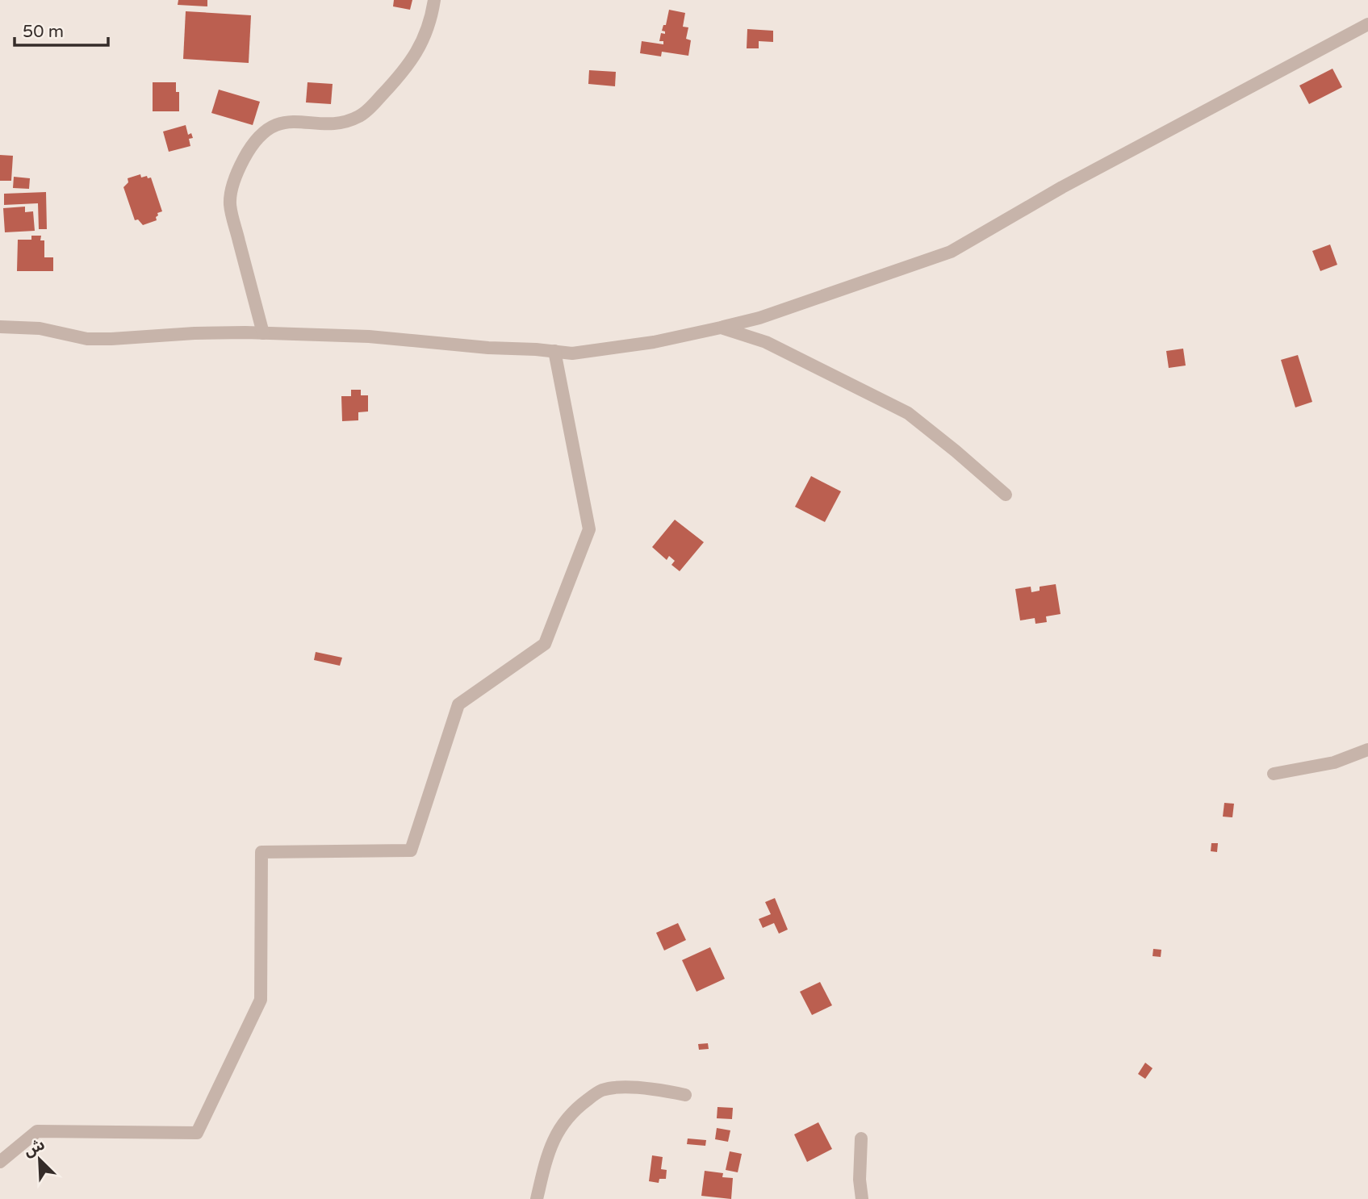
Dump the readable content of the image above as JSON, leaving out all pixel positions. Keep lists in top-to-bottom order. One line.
{"scale_bar":"50 m","north":"top left"}
